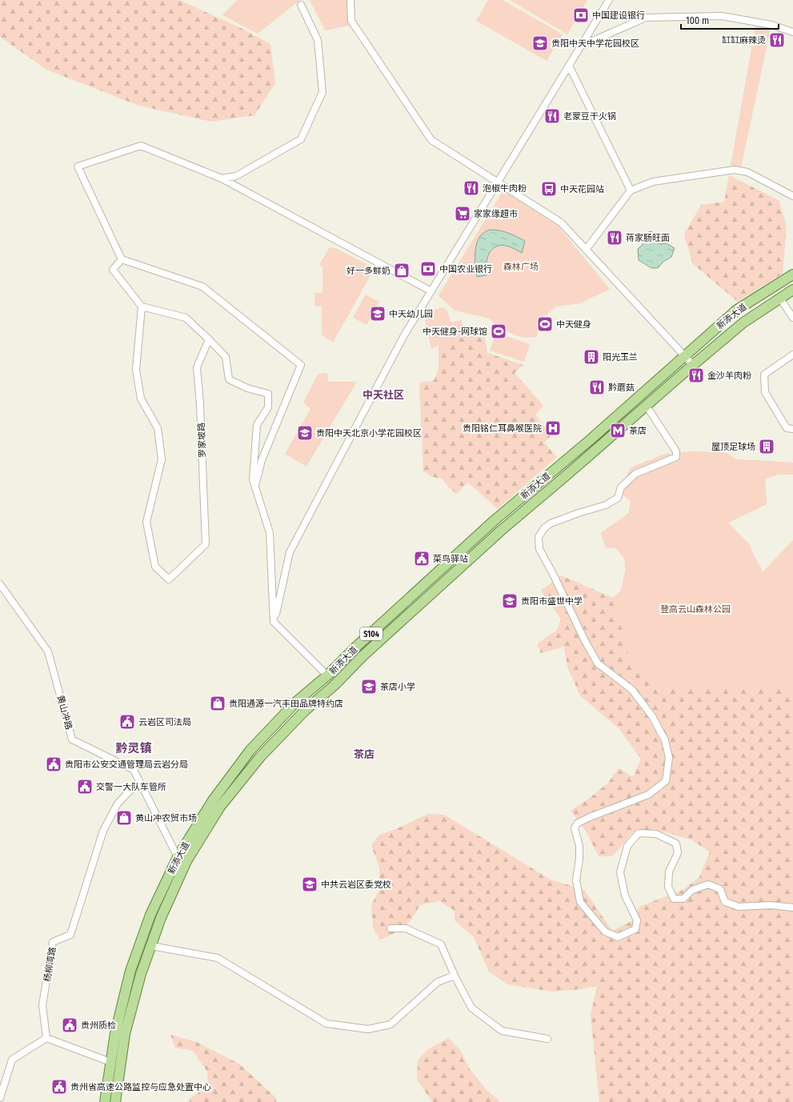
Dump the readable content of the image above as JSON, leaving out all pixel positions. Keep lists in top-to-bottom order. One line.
{"streets":{"main road":["新添大道","S104"],"street":["罗家坡路","黄山冲路","杨柳湾路"]},"crossings":[["新添大道","黄山冲路"],["黄山冲路","杨柳湾路"]],"districts":["中天社区","黔灵镇","茶店"],"parks":["森林广场","登高云山森林公园"],"places":{"bank":["中国建设银行","中国农业银行"],"restaurant":["缸缸麻辣烫","老蒙豆干火锅","泡椒牛肉粉","蒋家肠旺面","金沙羊肉粉","黔蘑菇"],"school or university":["贵阳中天中学花园校区","中天幼儿园","贵阳中天北京小学花园校区","贵阳市盛世中学","茶店小学","中共云岩区委党校"],"bus stop":["中天花园站"],"supermarket":["家家缘超市"],"shop":["好一多鲜奶","贵阳通源一汽丰田品牌特约店","黄山冲农贸市场"],"sports":["中天健身","中天健身-网球馆"],"building":["阳光玉兰","屋顶足球场"],"hospital":["贵阳铭仁耳鼻喉医院"],"metro station":["茶店"],"public building":["菜鸟驿站","云岩区司法局","贵阳市公安交通管理局云岩分局","交警一大队车管所","贵州质检","贵州省高速公路监控与应急处置中心"]},"scale_bar":"100 m"}
